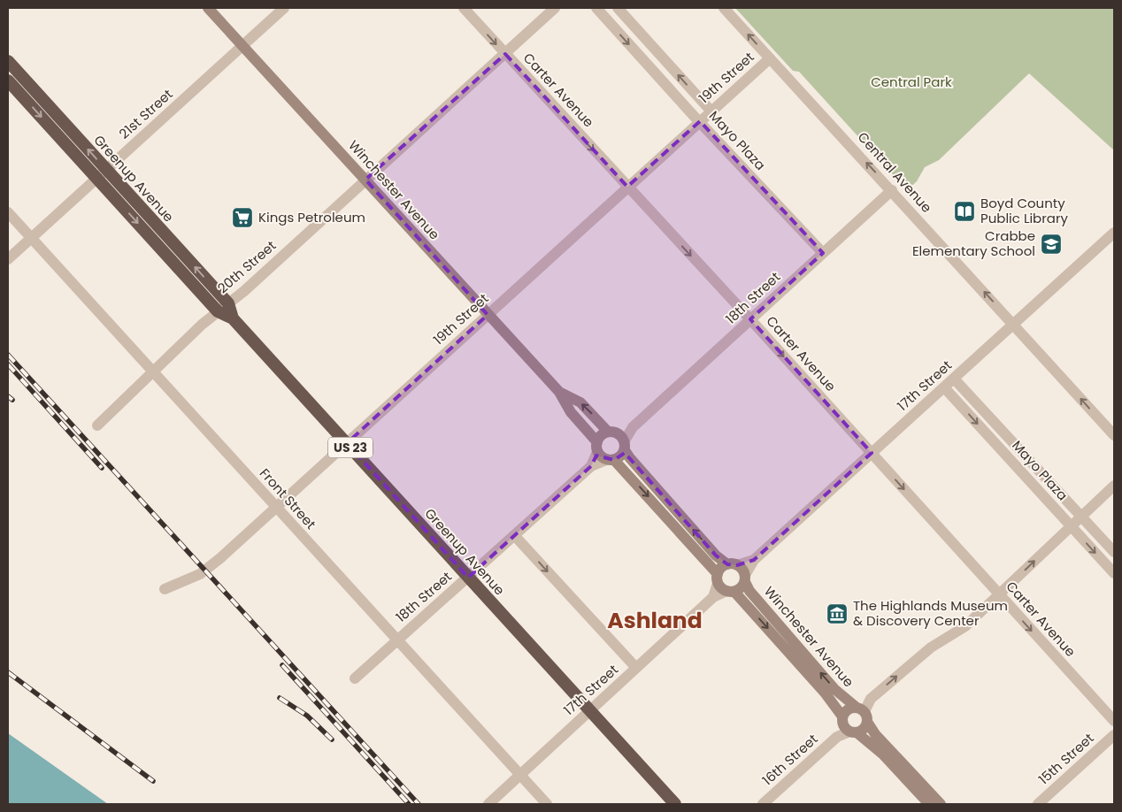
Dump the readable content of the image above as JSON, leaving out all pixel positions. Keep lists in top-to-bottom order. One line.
{"streets":{"highway":["Greenup Avenue","US 23"],"main road":["Winchester Avenue"],"street":["19th Street","Carter Avenue","21st Street","Mayo Plaza","Central Avenue","20th Street","18th Street","17th Street","Front Street","15th Street","16th Street"]},"crossings":[["19th Street","Carter Avenue"],["19th Street","Mayo Plaza"],["19th Street","Central Avenue"],["19th Street","Greenup Avenue"],["19th Street","Winchester Avenue"],["19th Street","Front Street"],["Carter Avenue","20th Street"],["Carter Avenue","18th Street"],["Carter Avenue","17th Street"],["21st Street","Greenup Avenue"],["21st Street","Winchester Avenue"],["21st Street","Front Street"],["Mayo Plaza","18th Street"],["Mayo Plaza","17th Street"],["Central Avenue","18th Street"],["Central Avenue","17th Street"],["Greenup Avenue","20th Street"],["Greenup Avenue","18th Street"],["Greenup Avenue","17th Street"],["Winchester Avenue","20th Street"],["Winchester Avenue","18th Street"],["Winchester Avenue","17th Street"],["Winchester Avenue","16th Street"],["20th Street","Front Street"],["18th Street","Front Street"],["17th Street","Front Street"]],"one_way":["Carter Avenue","Central Avenue"],"districts":["Ashland"],"parks":["Central Park"],"places":{"library":["Boyd County Public Library"],"supermarket":["Kings Petroleum"],"school or university":["Crabbe Elementary School"],"museum":["The Highlands Museum & Discovery Center"]}}
